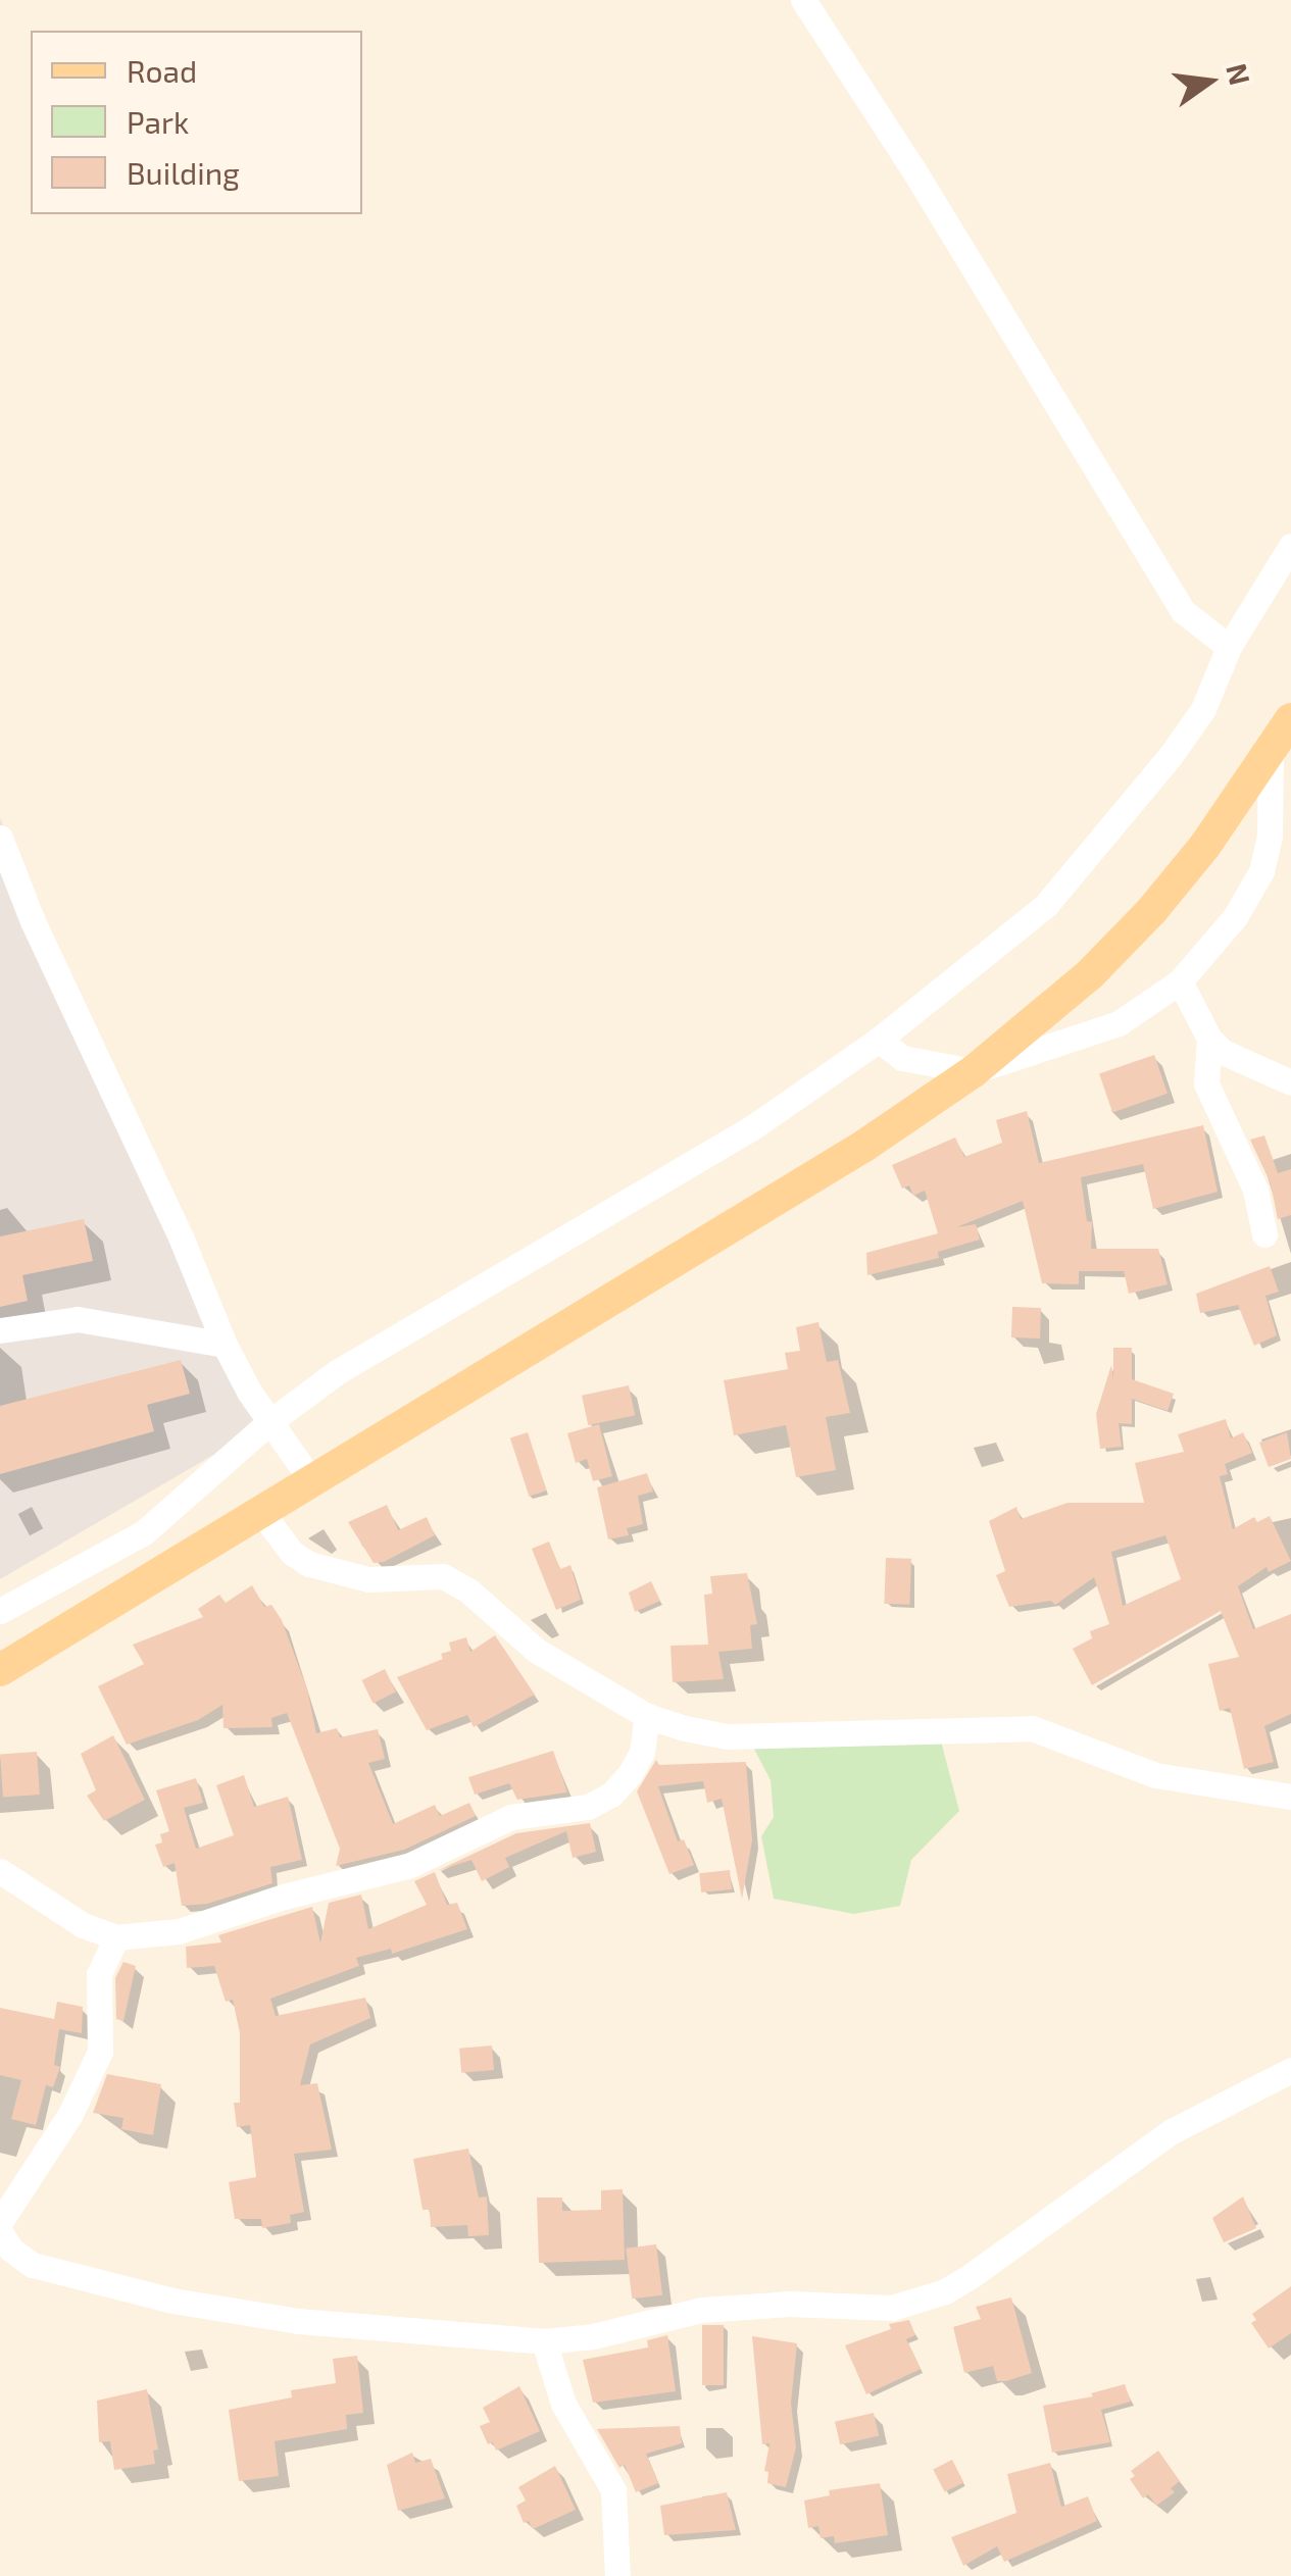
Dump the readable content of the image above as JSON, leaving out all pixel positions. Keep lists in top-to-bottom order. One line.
{"legend":["Road","Park","Building"],"north":"right"}
